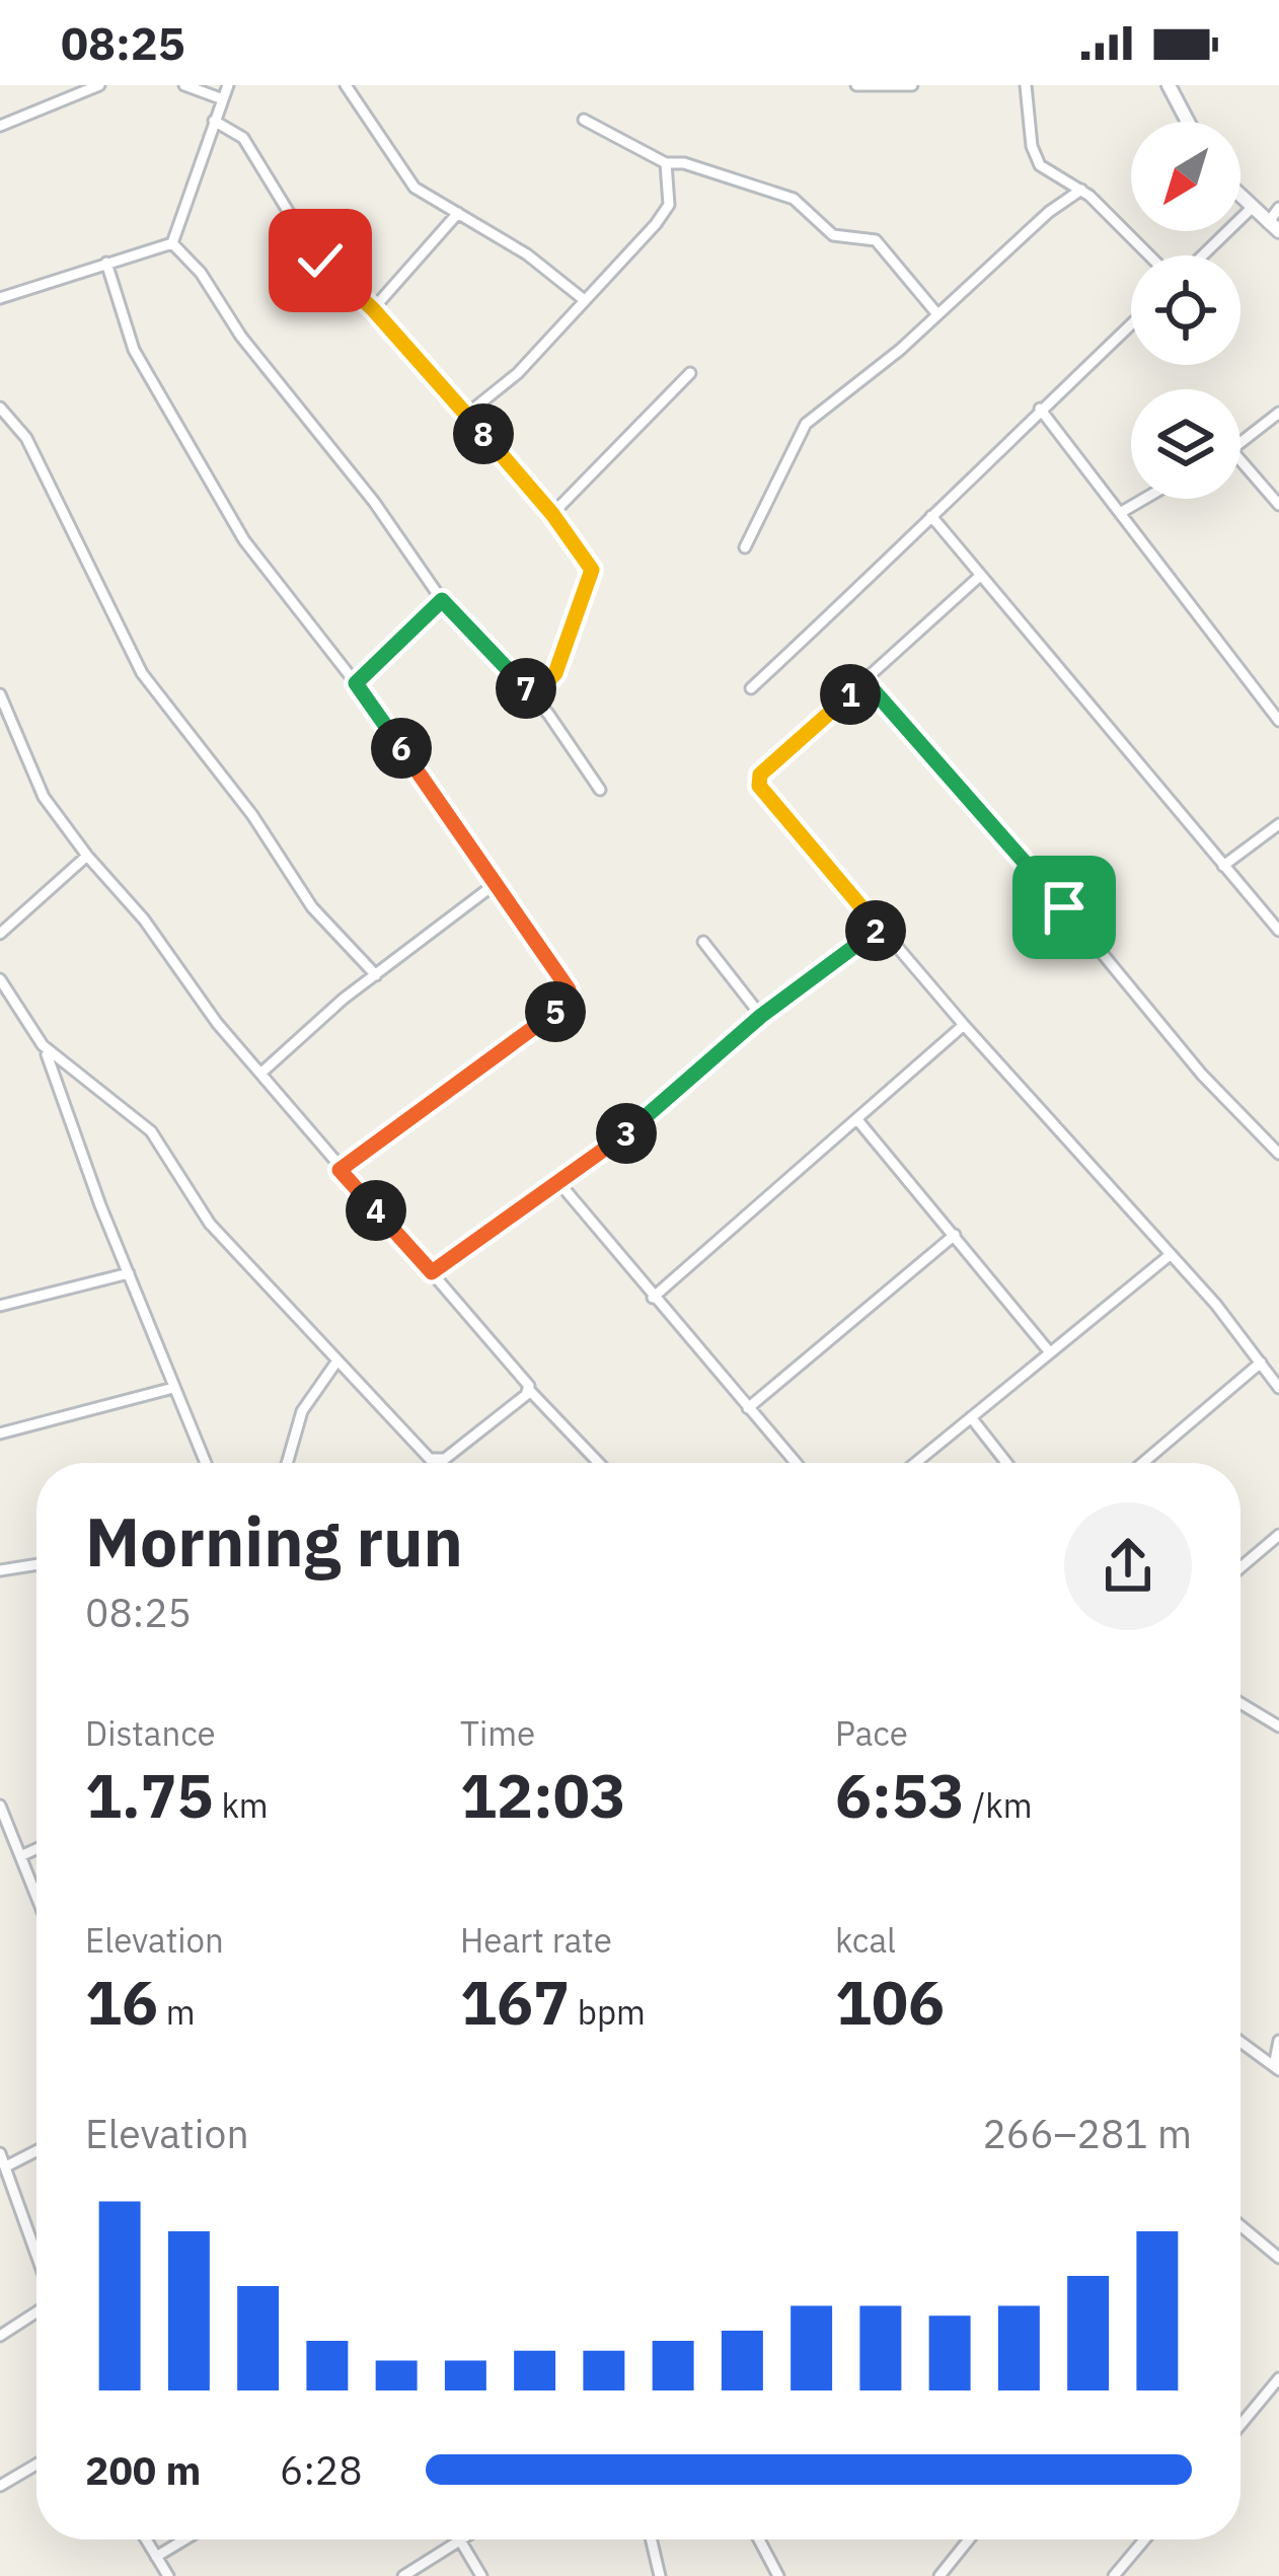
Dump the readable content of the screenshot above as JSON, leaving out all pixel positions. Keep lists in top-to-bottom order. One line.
{"north":"bottom left","page":{"status":"08:25","pins":["8","7","1","6","2","5","3","4"],"heading":["Morning run","08:25"],"stats":[["Distance","1.75 km"],["Time","12:03"],["Pace","6:53 /km"],["Elevation","16 m"],["Heart rate","167 bpm"],["kcal","106"]],"chart":["Elevation","266–281 m"],"list":[{"name":"200 m","note":"6:28"}]}}
